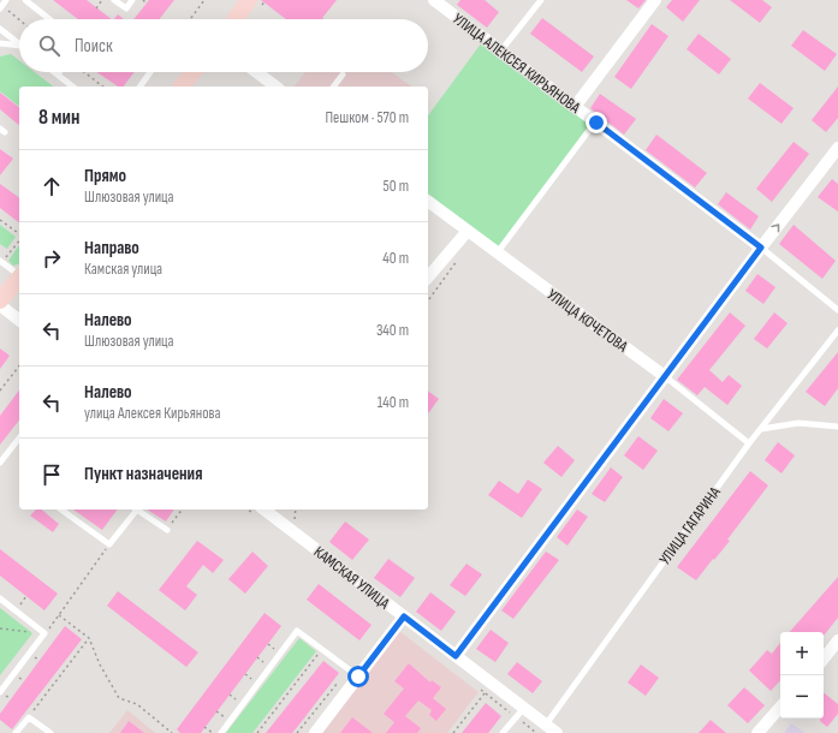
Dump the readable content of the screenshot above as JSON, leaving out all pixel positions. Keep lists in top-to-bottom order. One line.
{"streets":{"street":["УЛИЦА АЛЕКСЕЯ КИРЬЯНОВА","УЛИЦА КОЧЕТОВА","КАМСКАЯ УЛИЦА"],"lane":["УЛИЦА ГАГАРИНА"]},"crossings":[["УЛИЦА КОЧЕТОВА","УЛИЦА ГАГАРИНА"],["УЛИЦА ГАГАРИНА","КАМСКАЯ УЛИЦА"]],"page":{"search":"Поиск","heading":["8 мин","Пешком · 570 m"],"list":[["Прямо","Шлюзовая улица","50 m"],["Направо","Камская улица","40 m"],["Налево","Шлюзовая улица","340 m"],["Налево","улица Алексея Кирьянова","140 m"],"Пункт назначения"],"map_buttons":["+","−"]}}
